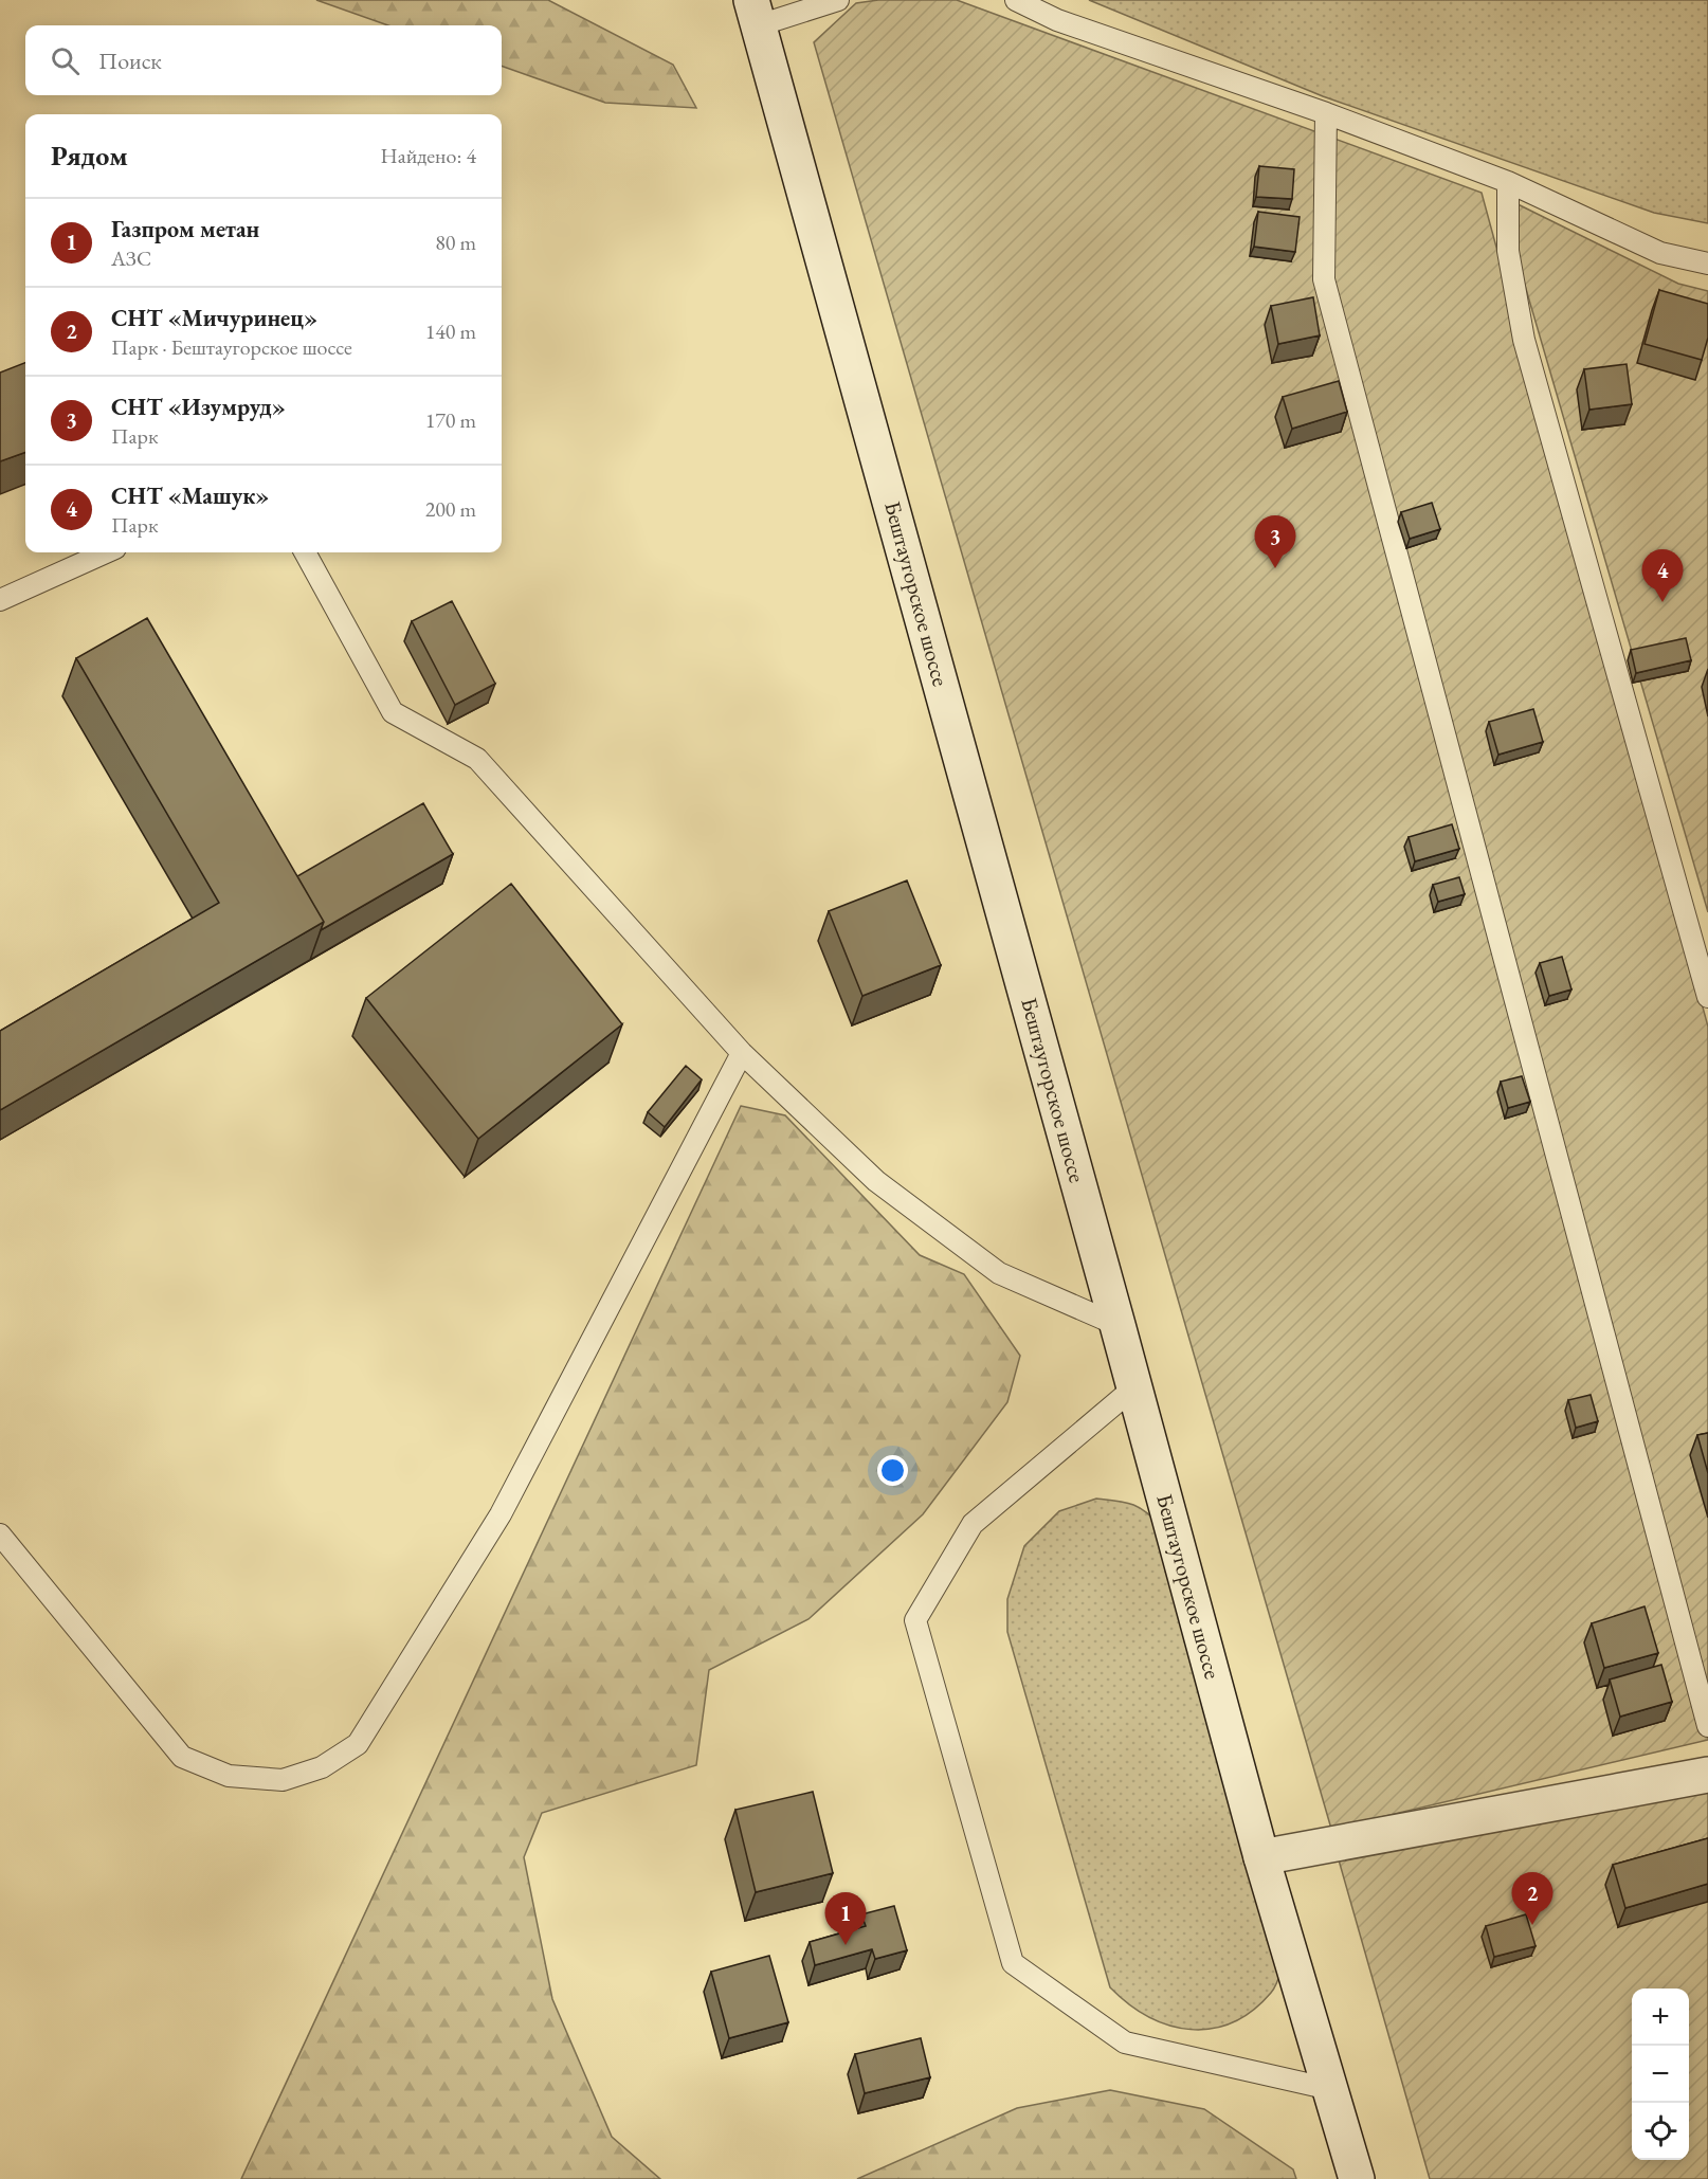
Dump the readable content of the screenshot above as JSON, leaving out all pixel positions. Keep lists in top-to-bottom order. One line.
{"streets":{"street":["Бештаугорское шоссе"]},"page":{"search":"Поиск","heading":["Рядом","Найдено: 4"],"list":[{"mark":"1","name":"Газпром метан","note":"АЗС","value":"80 m"},{"mark":"2","name":"СНТ «Мичуринец»","note":"Парк · Бештаугорское шоссе","value":"140 m"},{"mark":"3","name":"СНТ «Изумруд»","note":"Парк","value":"170 m"},{"mark":"4","name":"СНТ «Машук»","note":"Парк","value":"200 m"}],"pins":["3","4","2","1"],"map_buttons":["+","−"]}}
